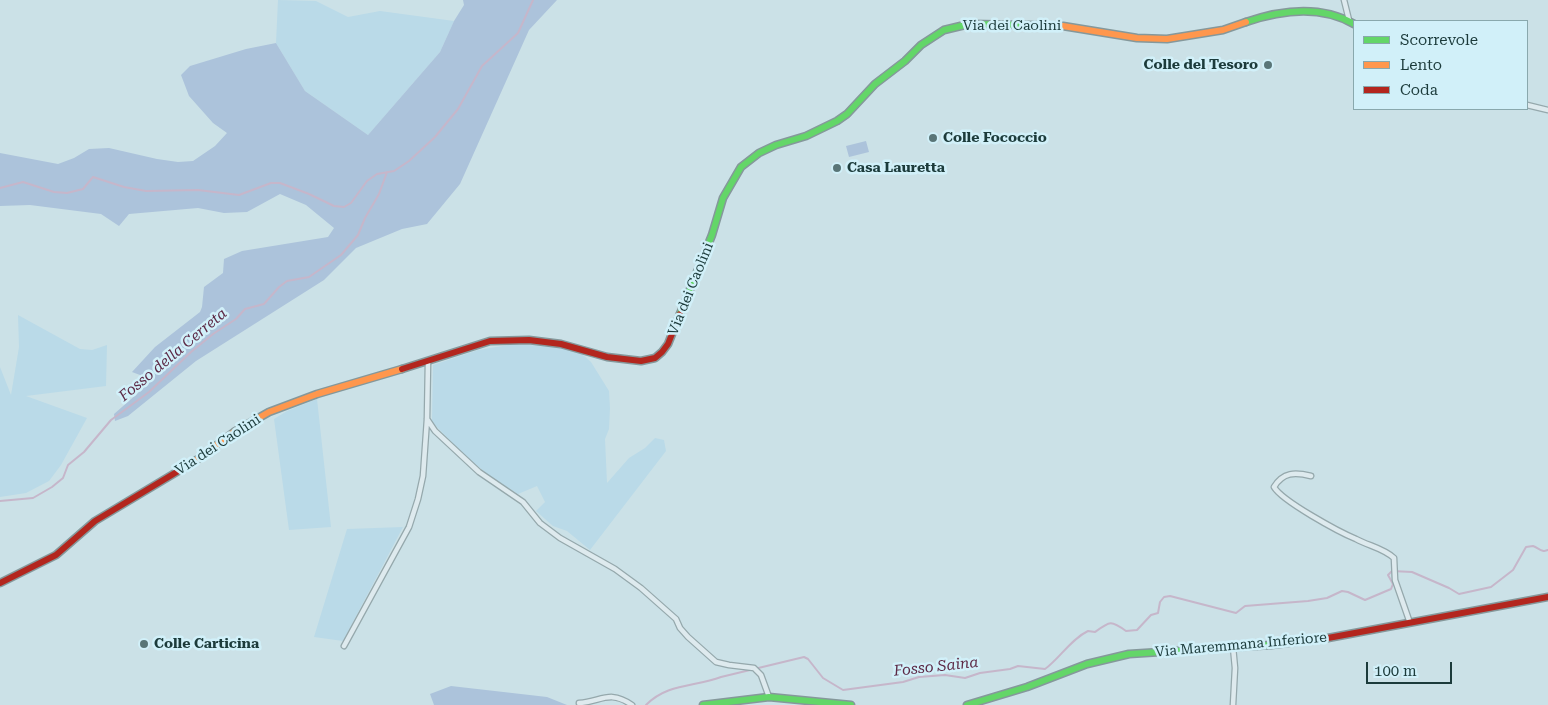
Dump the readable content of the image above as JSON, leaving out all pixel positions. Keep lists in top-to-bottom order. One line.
{"streets":{"street":["Via dei Caolini","Via Maremmana Inferiore"]},"water":["Fosso della Cerreta","Fosso Saina"],"places":["Colle del Tesoro","Colle Fococcio","Casa Lauretta","Colle Carticina"],"legend":["Scorrevole","Lento","Coda"],"scale_bar":"100 m"}
